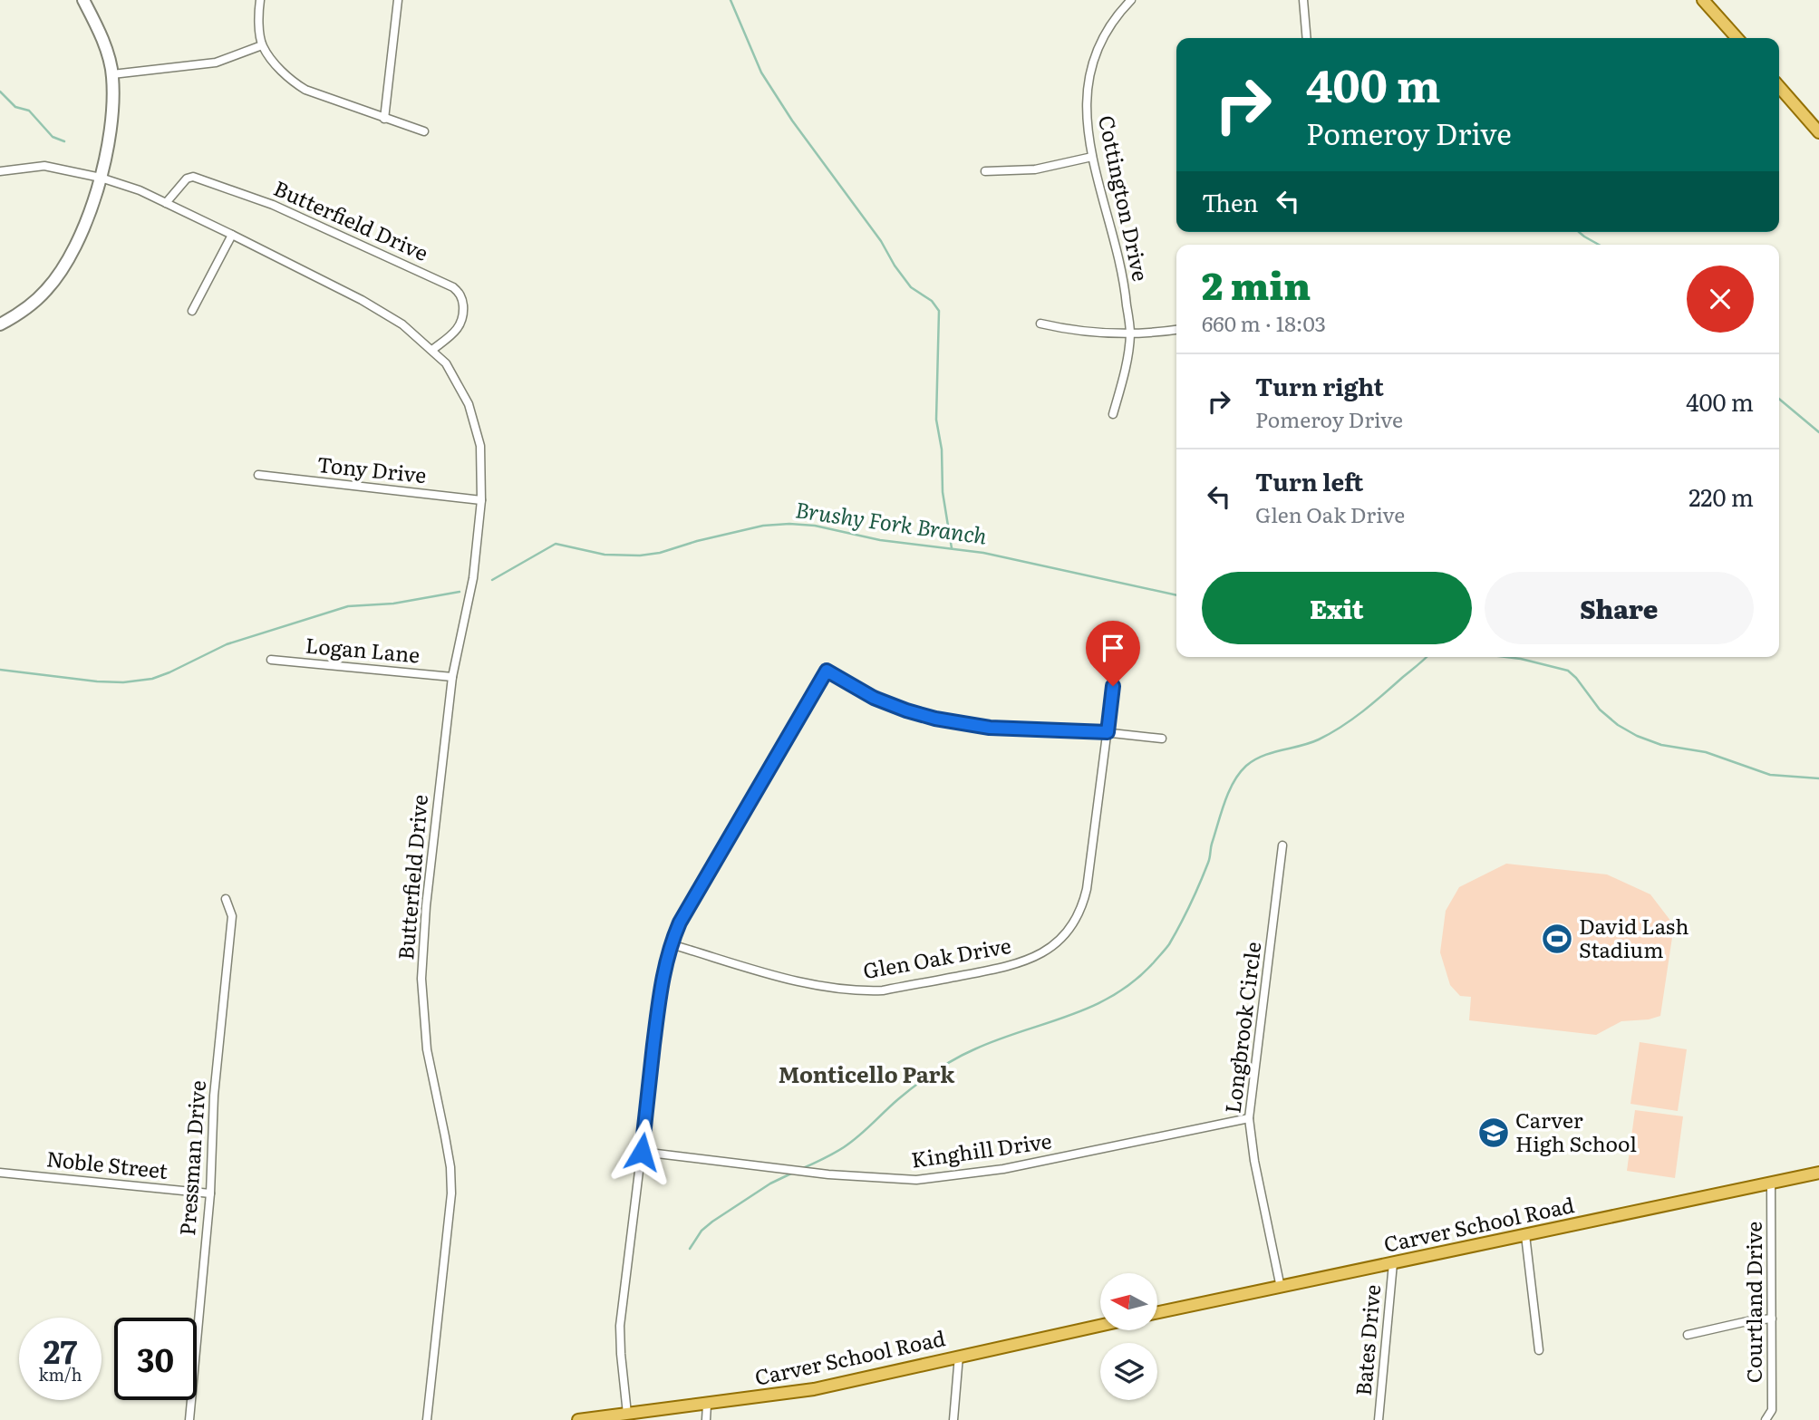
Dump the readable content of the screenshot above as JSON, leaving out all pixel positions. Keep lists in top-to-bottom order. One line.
{"streets":{"main road":["Carver School Road"],"street":["Cottington Drive","Butterfield Drive","Tony Drive","Logan Lane","Glen Oak Drive","Longbrook Circle","Kinghill Drive","Pressman Drive","Noble Street","Courtland Drive","Bates Drive"]},"crossings":[["Butterfield Drive","Tony Drive"],["Butterfield Drive","Logan Lane"],["Longbrook Circle","Kinghill Drive"],["Longbrook Circle","Carver School Road"],["Pressman Drive","Noble Street"],["Carver School Road","Courtland Drive"],["Carver School Road","Bates Drive"]],"districts":["Monticello Park"],"water":["Brushy Fork Branch"],"places":{"sports":["David Lash Stadium"],"school or university":["Carver High School"]},"north":"left","page":{"turn":["400 m","Pomeroy Drive"],"then":"Then","heading":["2 min","660 m · 18:03"],"list":[{"name":"Turn right","note":"Pomeroy Drive","value":"400 m"},{"name":"Turn left","note":"Glen Oak Drive","value":"220 m"}],"buttons":["Exit","Share"],"speed":"27 km/h","limit":"30"}}
